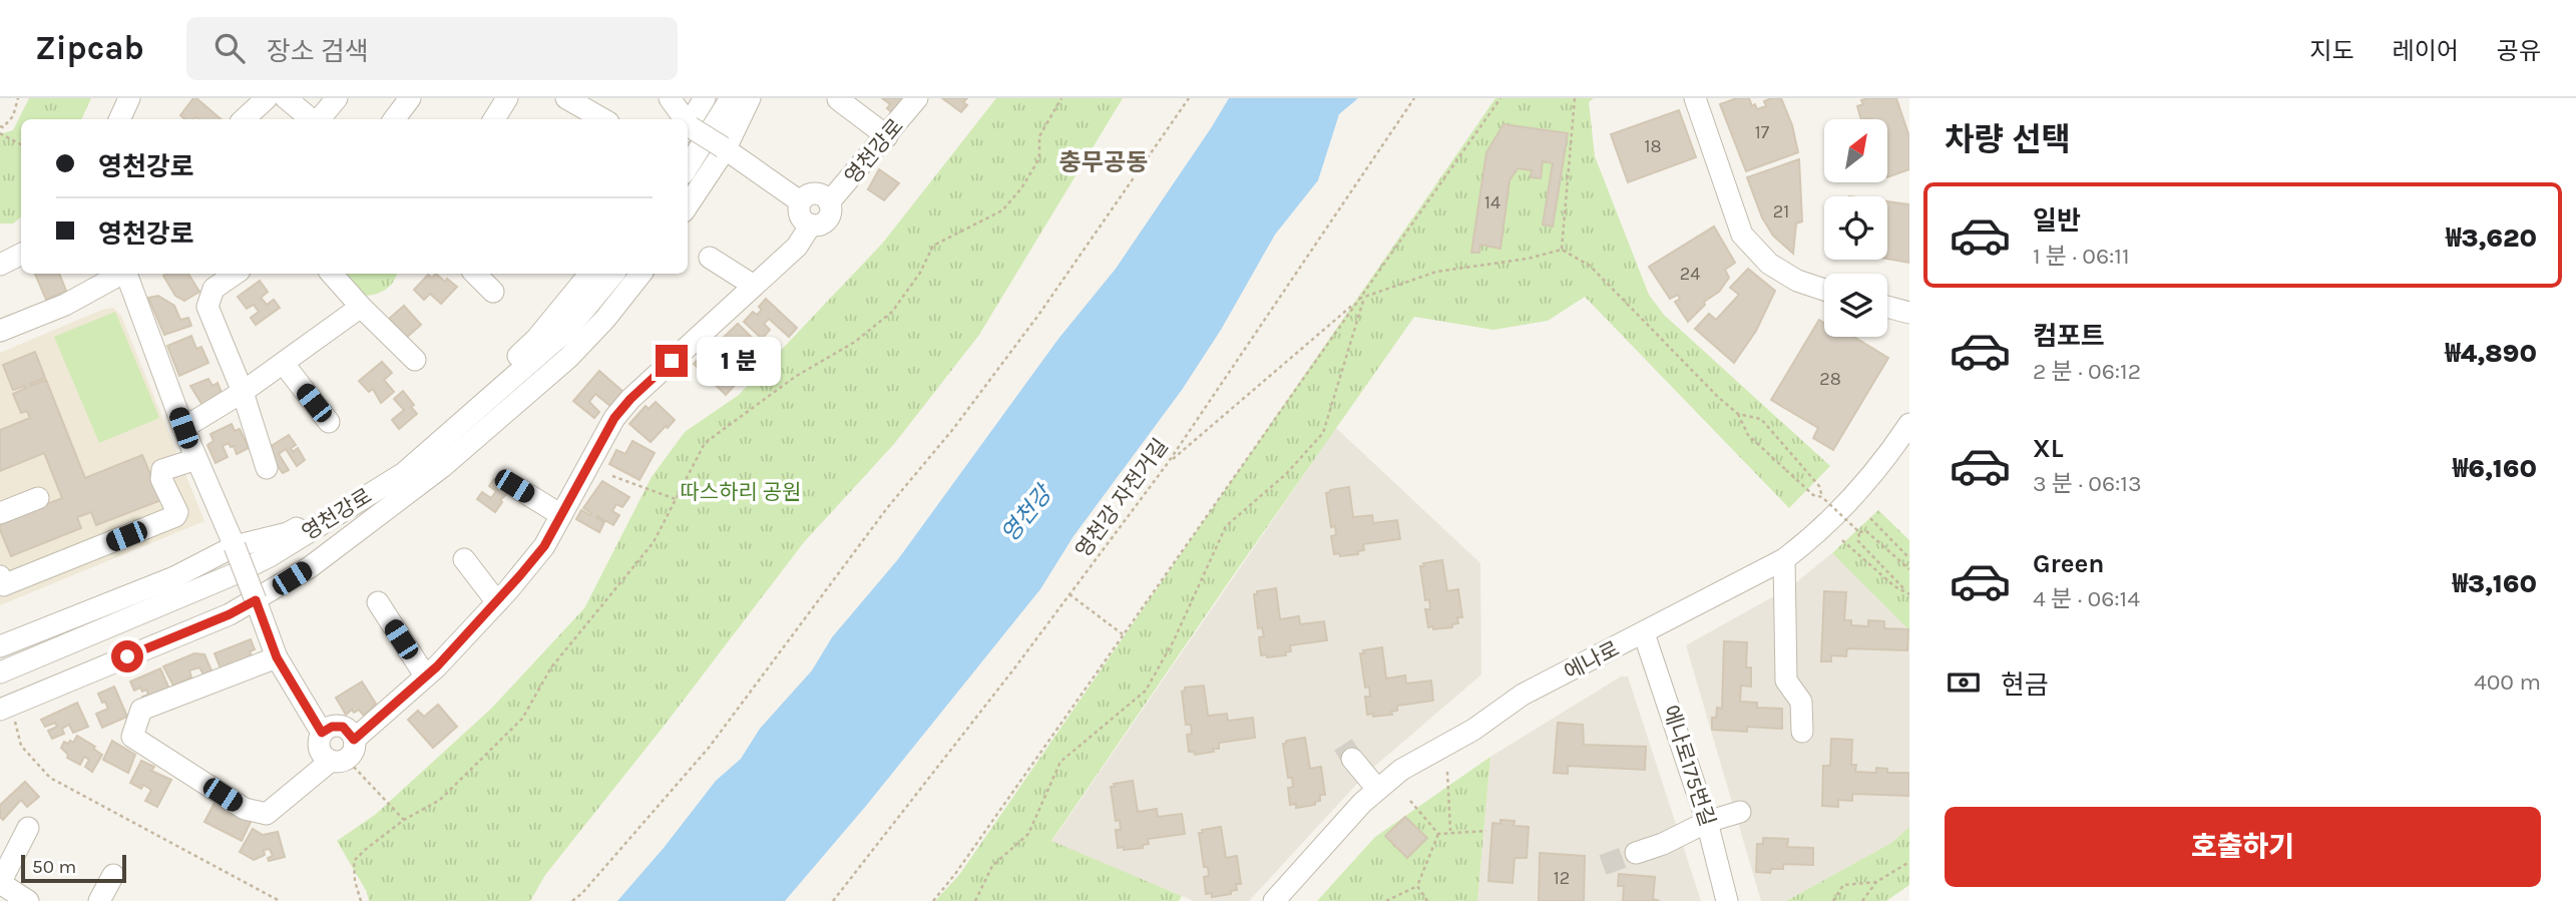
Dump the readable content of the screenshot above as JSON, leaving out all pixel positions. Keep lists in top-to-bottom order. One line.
{"streets":{"street":["영천강로","에나로","에나로175번길"],"path":["영천강 자전거길"]},"crossings":[["에나로","에나로175번길"]],"districts":["충무공동"],"water":["영천강"],"parks":["따스하리 공원"],"house_numbers":["17","18","14","21","24","28","12"],"scale_bar":"50 m","north":"top right","page":{"header":"Zipcab","search":"장소 검색","nav":["지도","레이어","공유"],"heading":"차량 선택","banner":["영천강로","영천강로"],"list":[{"name":"일반","note":"1 분 · 06:11","value":"₩3,620"},{"name":"컴포트","note":"2 분 · 06:12","value":"₩4,890"},{"name":"XL","note":"3 분 · 06:13","value":"₩6,160"},{"name":"Green","note":"4 분 · 06:14","value":"₩3,160"}],"bubble":"1 분","pay":["현금","400 m"],"buttons":"호출하기","scale":"50 m"}}
